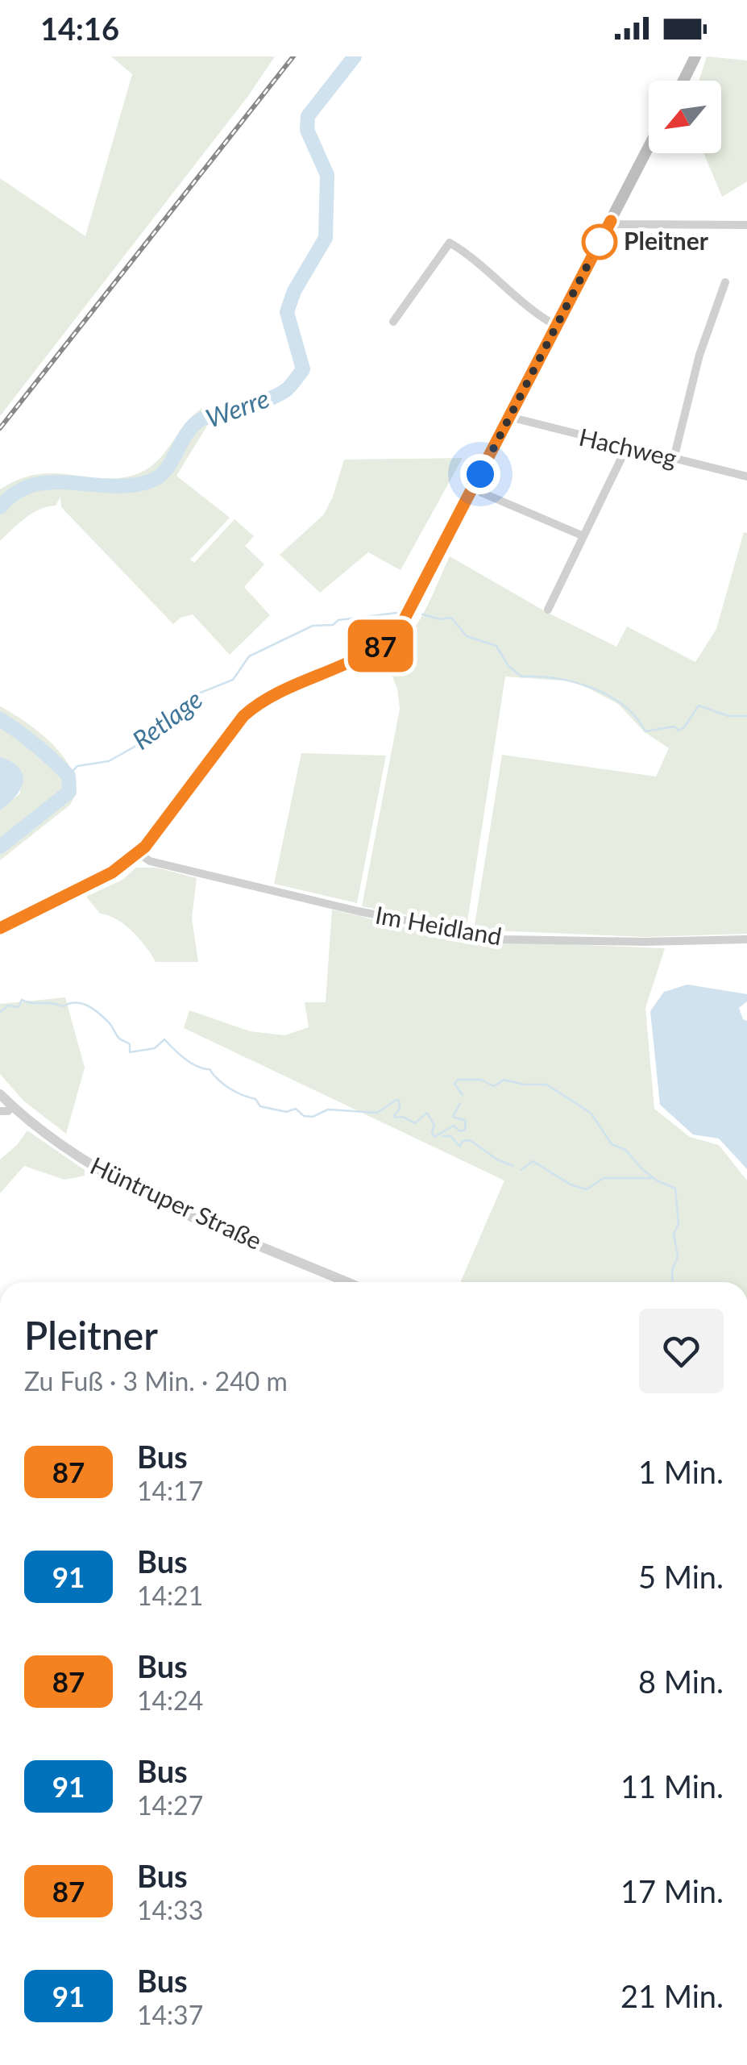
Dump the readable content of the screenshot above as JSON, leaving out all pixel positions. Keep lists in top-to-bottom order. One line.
{"streets":{"street":["Hachweg","Im Heidland","Hüntruper Straße"]},"water":["Werre","Retlage"],"places":["Pleitner"],"lines":["bus line 87"],"north":"bottom left","page":{"status":"14:16","on_map":"87","heading":["Pleitner","Zu Fuß · 3 Min. · 240 m"],"list":[{"mark":"87","name":"Bus","note":"14:17","value":"1 Min."},{"mark":"91","name":"Bus","note":"14:21","value":"5 Min."},{"mark":"87","name":"Bus","note":"14:24","value":"8 Min."},{"mark":"91","name":"Bus","note":"14:27","value":"11 Min."},{"mark":"87","name":"Bus","note":"14:33","value":"17 Min."},{"mark":"91","name":"Bus","note":"14:37","value":"21 Min."}]}}
